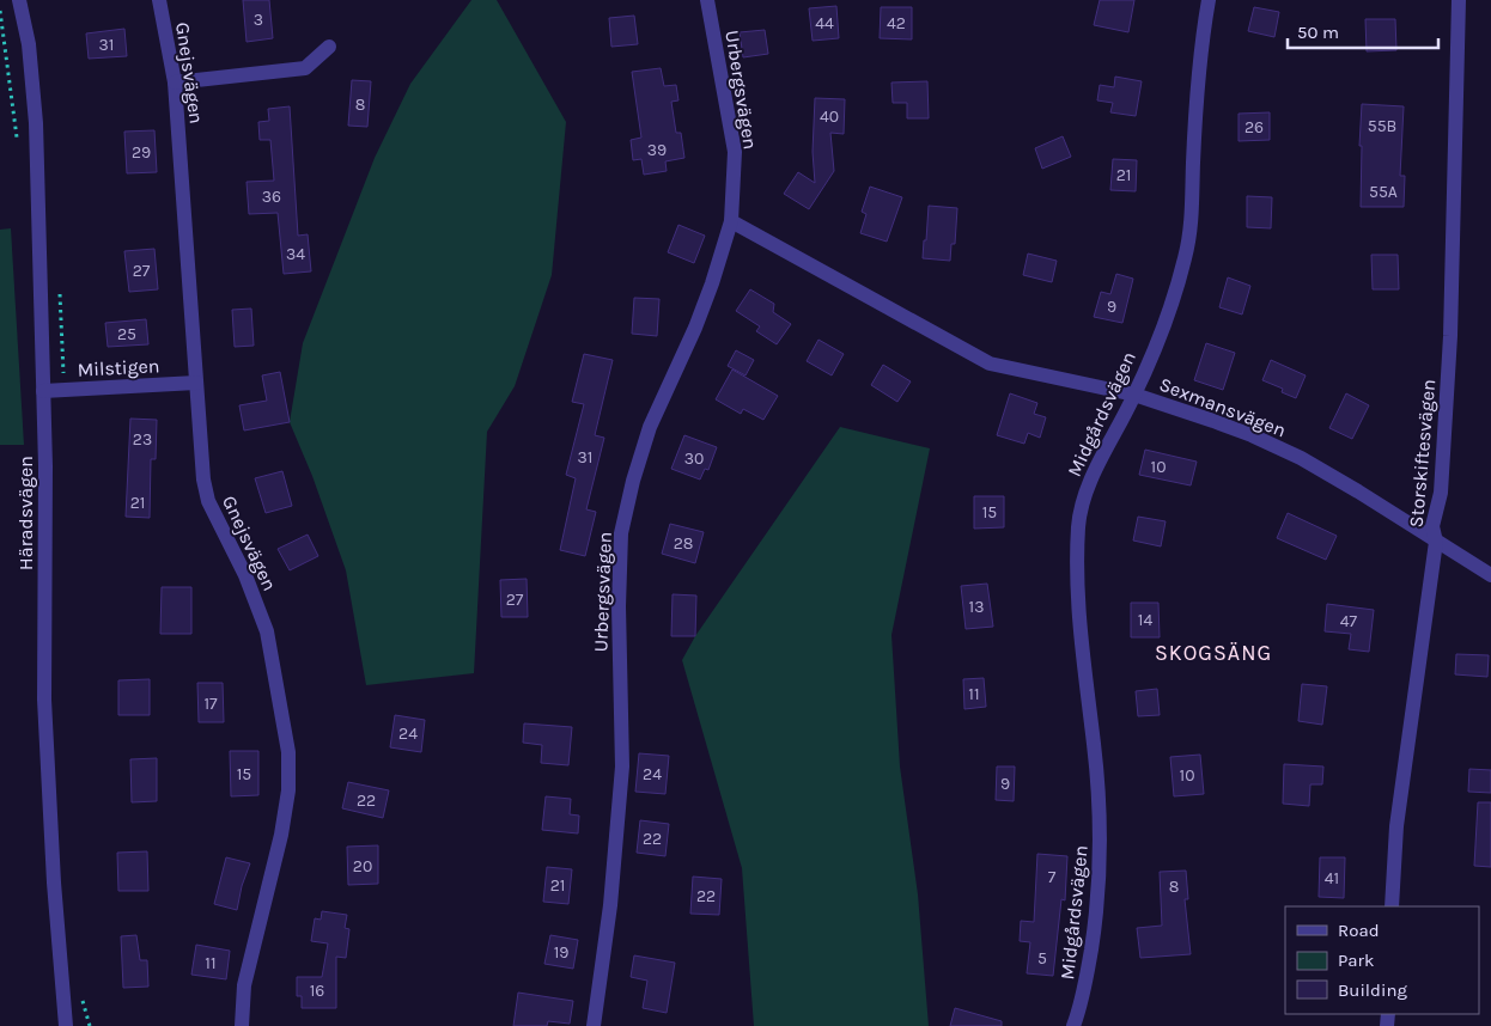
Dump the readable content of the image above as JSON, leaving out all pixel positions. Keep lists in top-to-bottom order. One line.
{"streets":{"street":["Gnejsvägen","Urbergsvägen","Milstigen","Sexmansvägen","Midgårdsvägen","Storskiftesvägen","Häradsvägen"]},"crossings":[["Gnejsvägen","Milstigen"],["Urbergsvägen","Sexmansvägen"],["Milstigen","Häradsvägen"],["Sexmansvägen","Midgårdsvägen"],["Sexmansvägen","Storskiftesvägen"]],"districts":["SKOGSÄNG"],"house_numbers":["3","44","42","31","8","40","55B","26","39","29","21","55A","36","34","27","9","25","23","31","30","10","21","15","28","27","13","14","47","11","17","24","15","24","10","9","22","22","20","7","41","21","8","22","19","5","11","16"],"legend":["Road","Park","Building"],"scale_bar":"50 m"}
